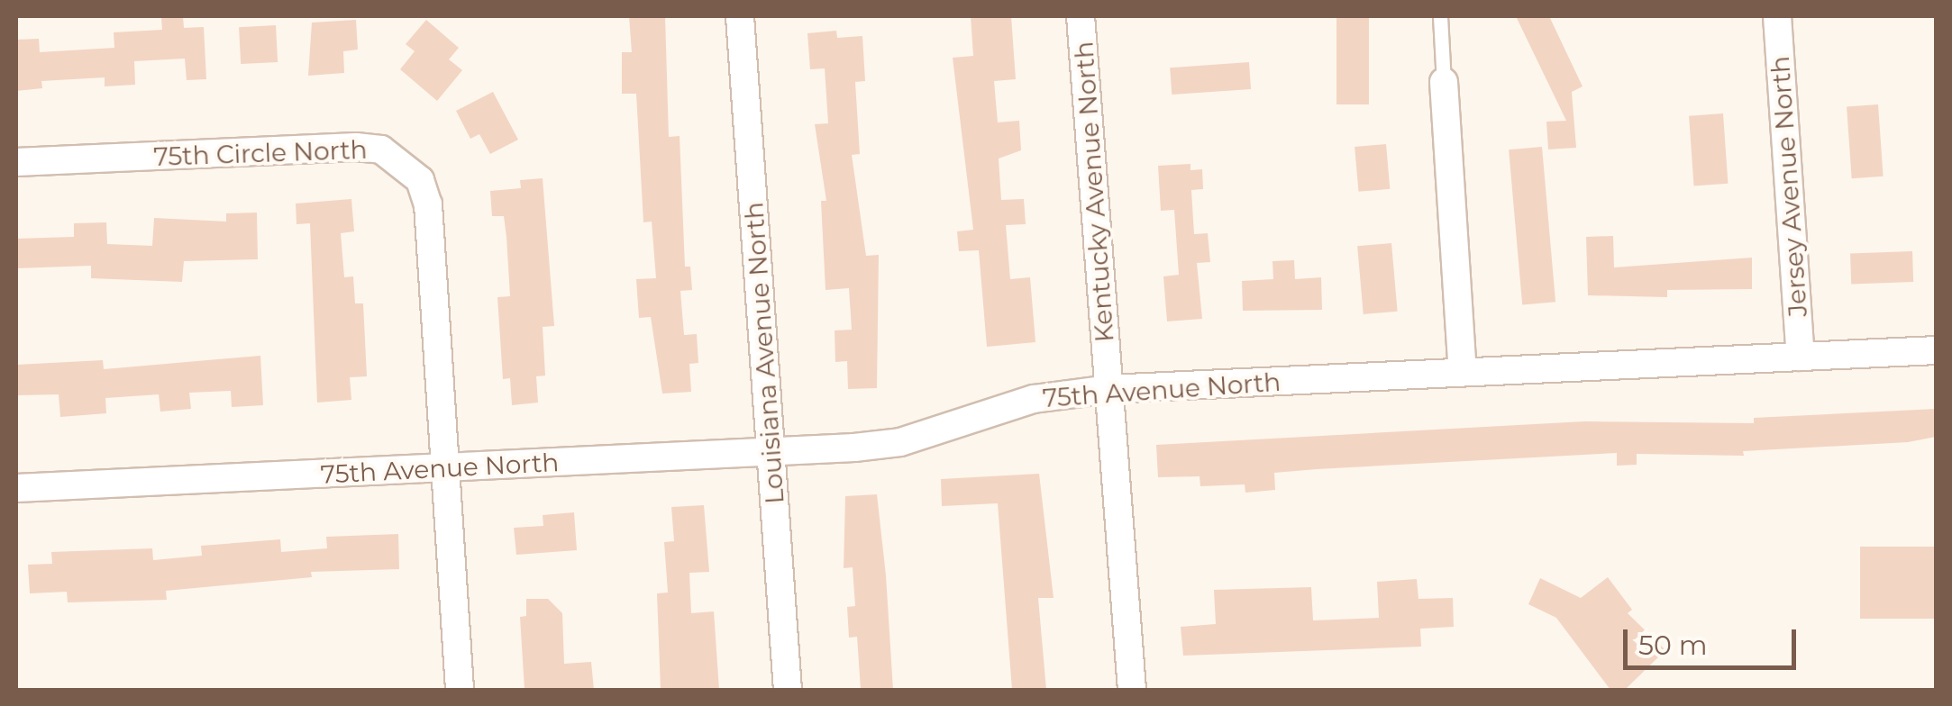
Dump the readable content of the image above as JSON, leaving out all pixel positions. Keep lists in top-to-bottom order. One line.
{"streets":{"street":["75th Circle North","Jersey Avenue North","Kentucky Avenue North","Louisiana Avenue North","75th Avenue North"]},"crossings":[["75th Circle North","75th Avenue North"],["Jersey Avenue North","75th Avenue North"],["Kentucky Avenue North","75th Avenue North"],["Louisiana Avenue North","75th Avenue North"]],"scale_bar":"50 m"}
